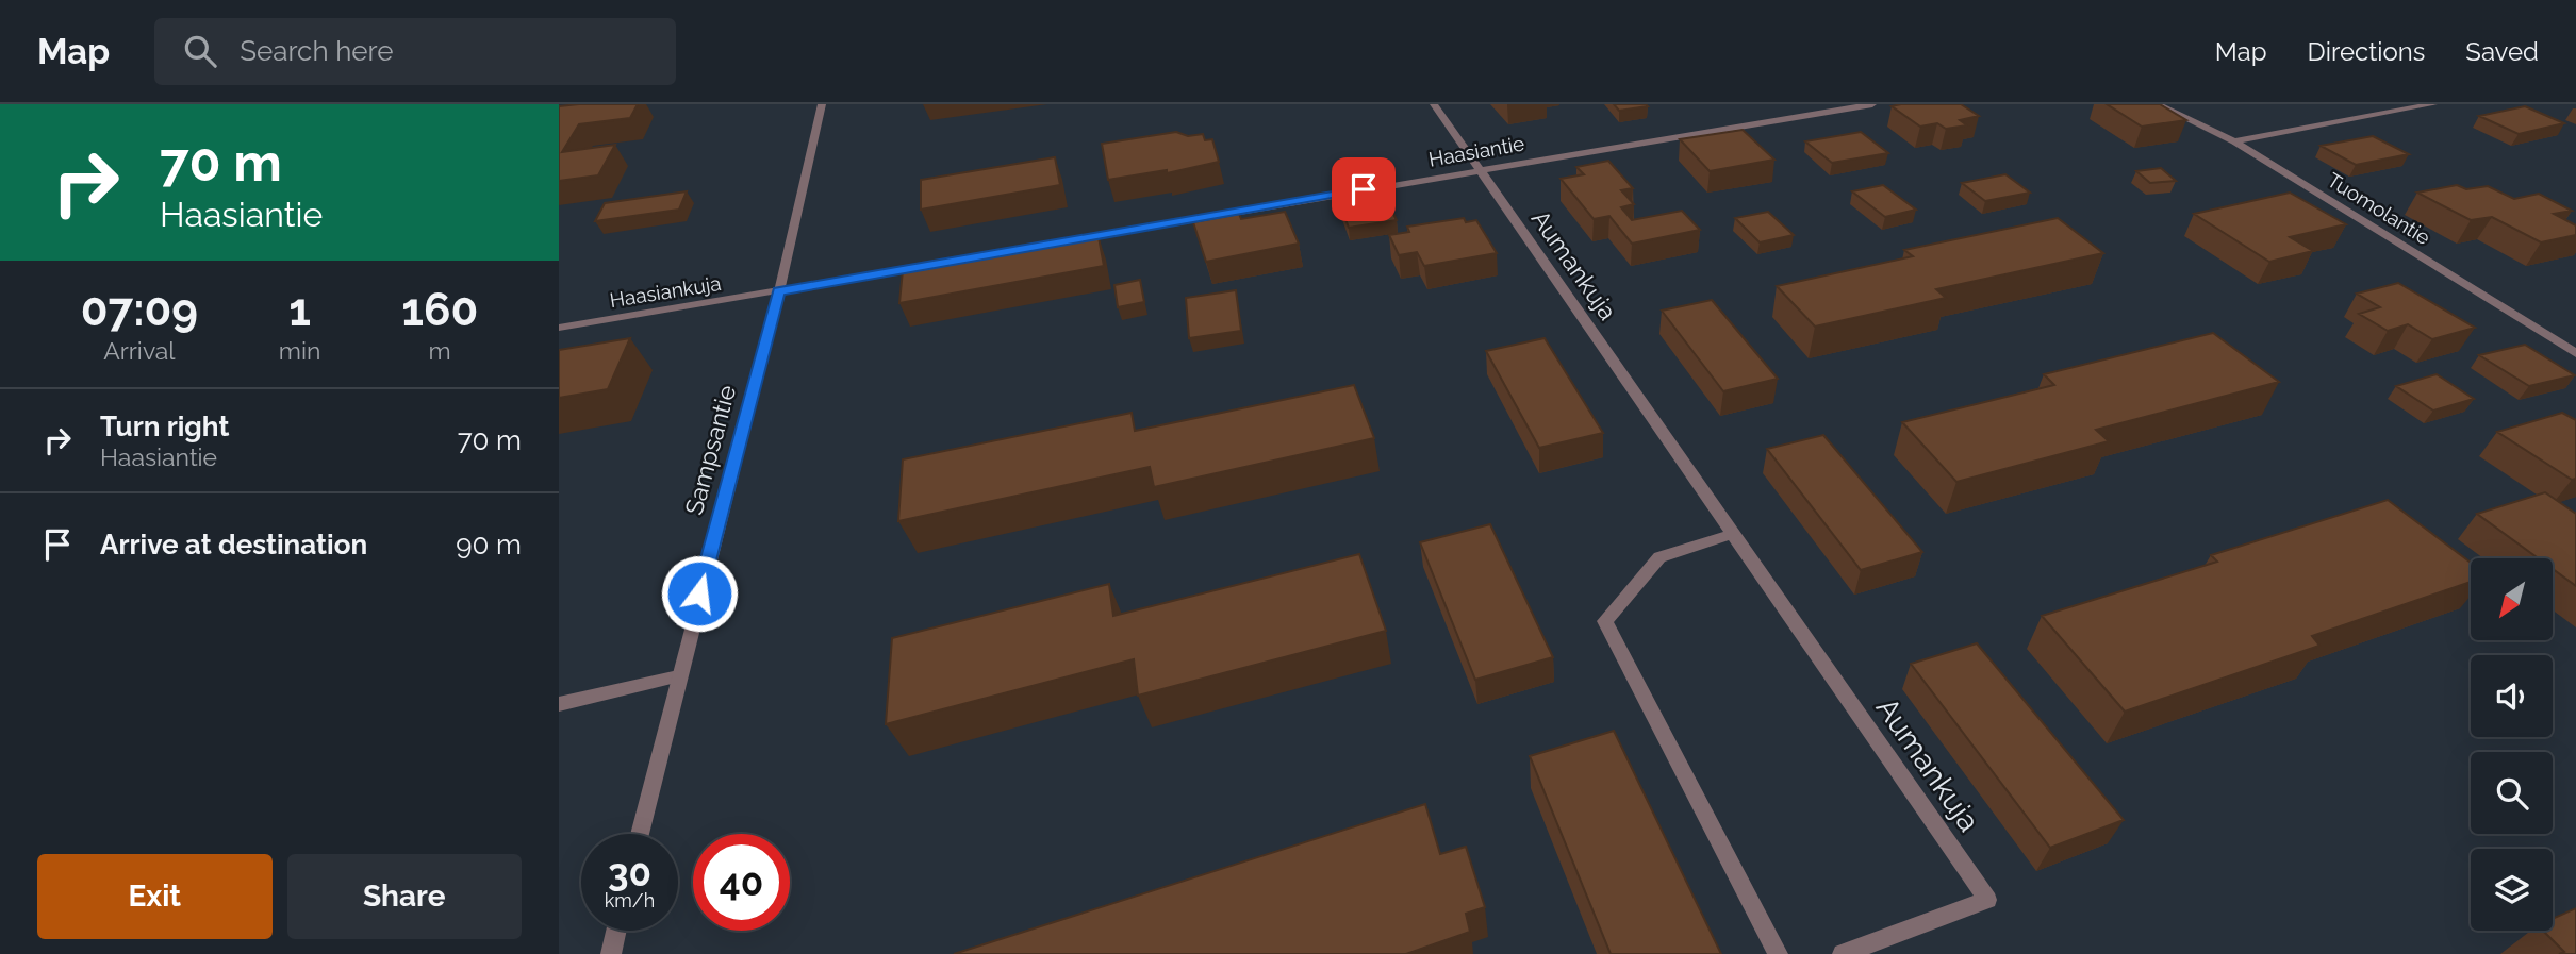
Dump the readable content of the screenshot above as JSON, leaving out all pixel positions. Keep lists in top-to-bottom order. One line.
{"streets":{"street":["Haasiantie","Tuomolantie","Aumankuja","Haasiankuja","Sampsantie"]},"crossings":[["Haasiantie","Aumankuja"],["Haasiantie","Haasiankuja"],["Haasiantie","Sampsantie"],["Haasiankuja","Sampsantie"]],"north":"bottom left","page":{"header":"Map","search":"Search here","nav":["Map","Directions","Saved"],"turn":["70 m","Haasiantie"],"eta":["07:09","Arrival","1","min","160","m"],"list":[{"name":"Turn right","note":"Haasiantie","value":"70 m"},{"name":"Arrive at destination","value":"90 m"}],"speed":"30 km/h","limit":"40","buttons":["Exit","Share"]}}
